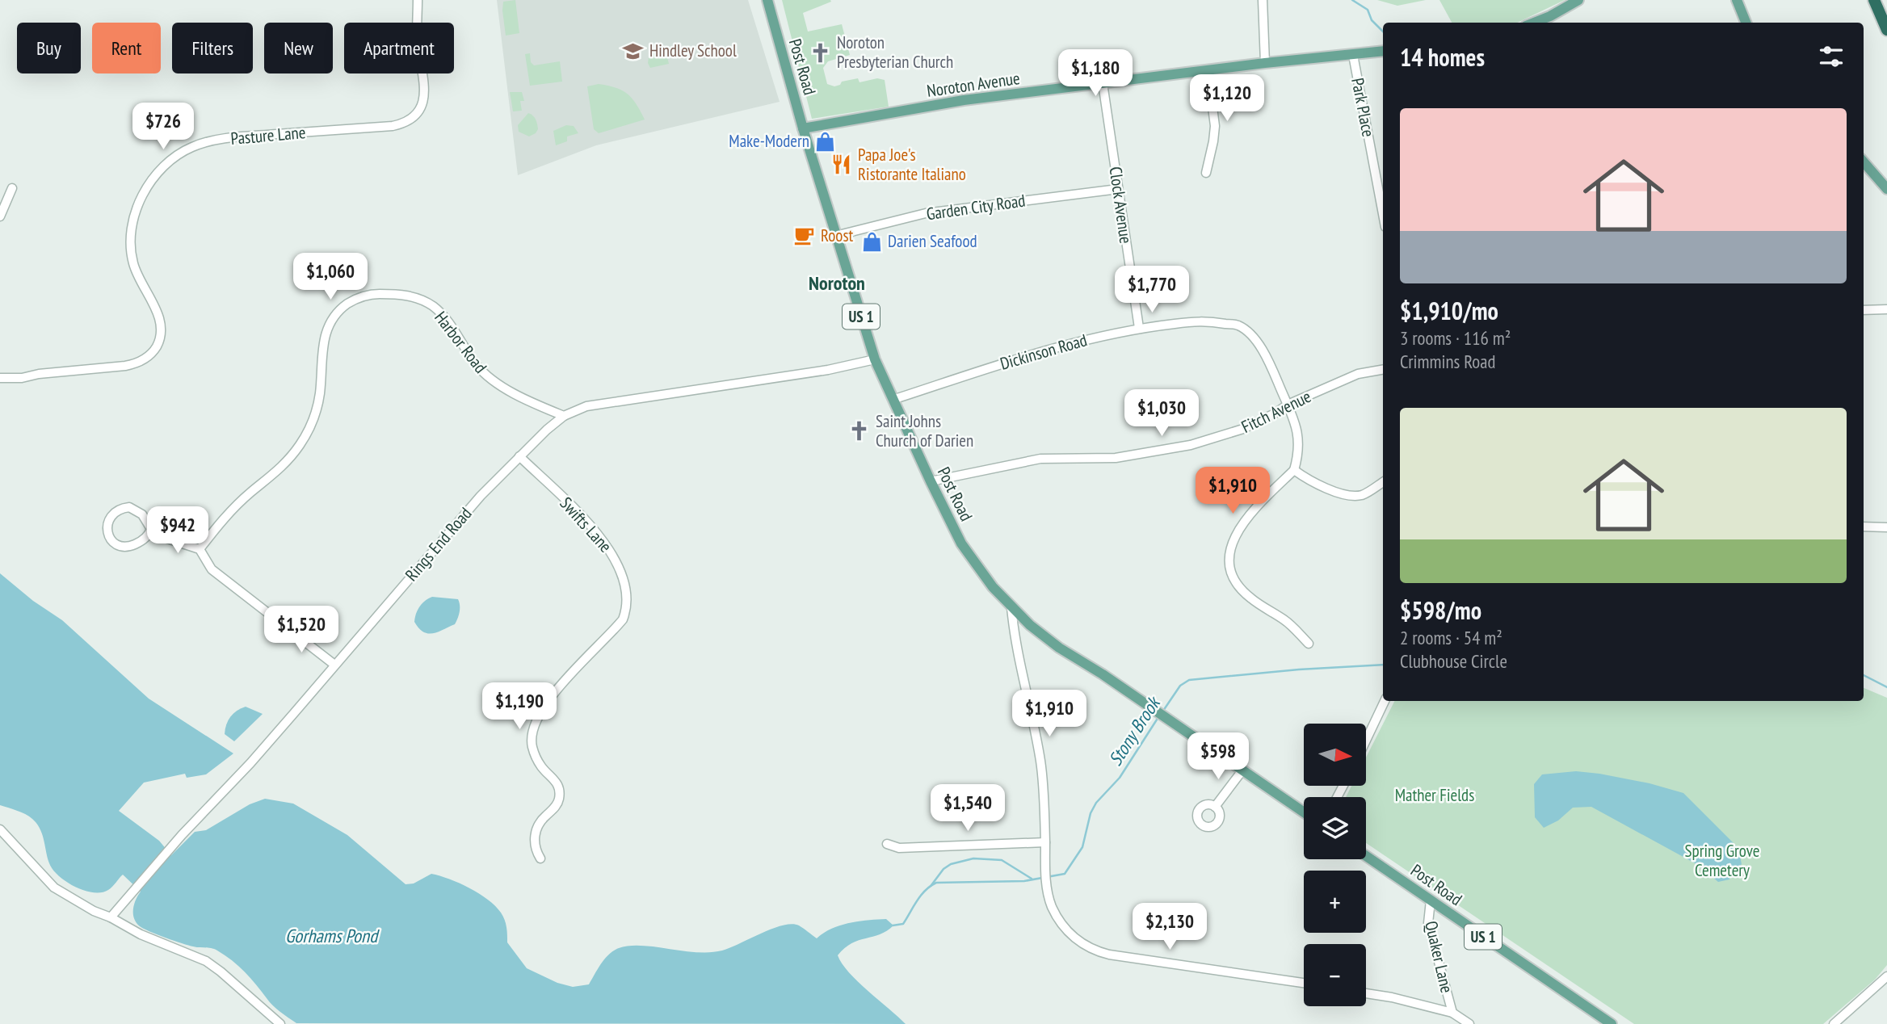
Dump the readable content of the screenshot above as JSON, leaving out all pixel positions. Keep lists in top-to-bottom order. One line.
{"streets":{"main road":["Post Road","Noroton Avenue","US 1"],"street":["Park Place","Pasture Lane","Clock Avenue","Garden City Road","Harbor Road","Dickinson Road","Fitch Avenue","Swifts Lane","Rings End Road","Quaker Lane"]},"crossings":[["Post Road","Noroton Avenue"],["Post Road","Garden City Road"],["Post Road","Dickinson Road"],["Post Road","Fitch Avenue"],["Post Road","Rings End Road"],["Post Road","Quaker Lane"],["Noroton Avenue","Park Place"],["Noroton Avenue","Clock Avenue"],["Clock Avenue","Garden City Road"],["Clock Avenue","Dickinson Road"],["Harbor Road","Rings End Road"],["Dickinson Road","Fitch Avenue"],["Swifts Lane","Rings End Road"]],"districts":["Noroton"],"water":["Stony Brook","Gorhams Pond"],"parks":["Mather Fields","Spring Grove Cemetery"],"places":{"school or university":["Hindley School"],"church":["Noroton Presbyterian Church","Saint Johns Church of Darien"],"shop":["Make-Modern","Darien Seafood"],"restaurant":["Papa Joe's Ristorante Italiano"],"cafe":["Roost"]},"north":"right","page":{"chip":["Buy","Rent","Filters","New","Apartment"],"heading":"14 homes","price":["$1,180","$1,120","$726","$1,060","$1,770","$1,030","$1,910","$942","$1,520","$1,190","$1,910","$598","$1,540","$2,130"],"list":[{"name":"$1,910/mo","note":"3 rooms · 116 m² · Crimmins Road"},{"name":"$598/mo","note":"2 rooms · 54 m² · Clubhouse Circle"}],"map_buttons":["+","−"]}}
